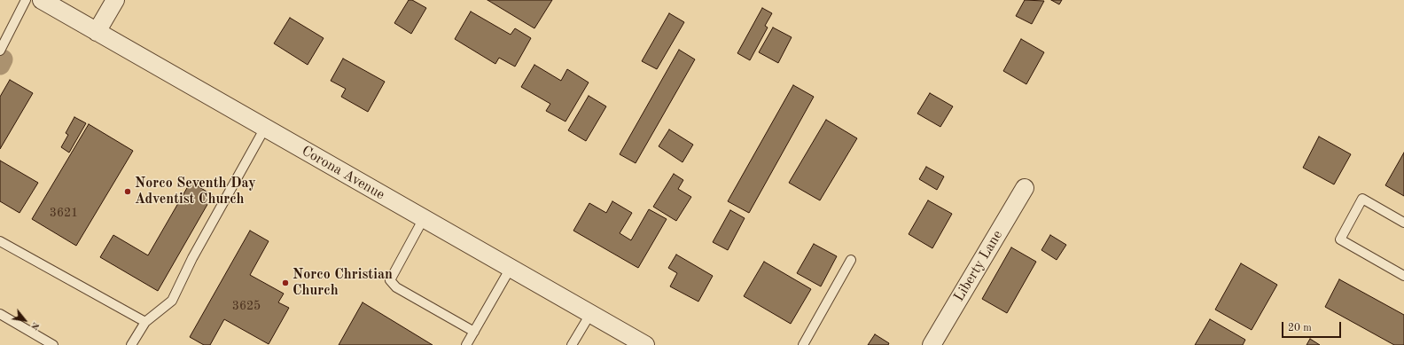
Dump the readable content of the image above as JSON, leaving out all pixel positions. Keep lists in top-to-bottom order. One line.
{"streets":{"street":["Corona Avenue","Liberty Lane"]},"places":["Norco Seventh Day Adventist Church","Norco Christian Church"],"house_numbers":["3621","3625"],"scale_bar":"20 m","north":"bottom right"}
